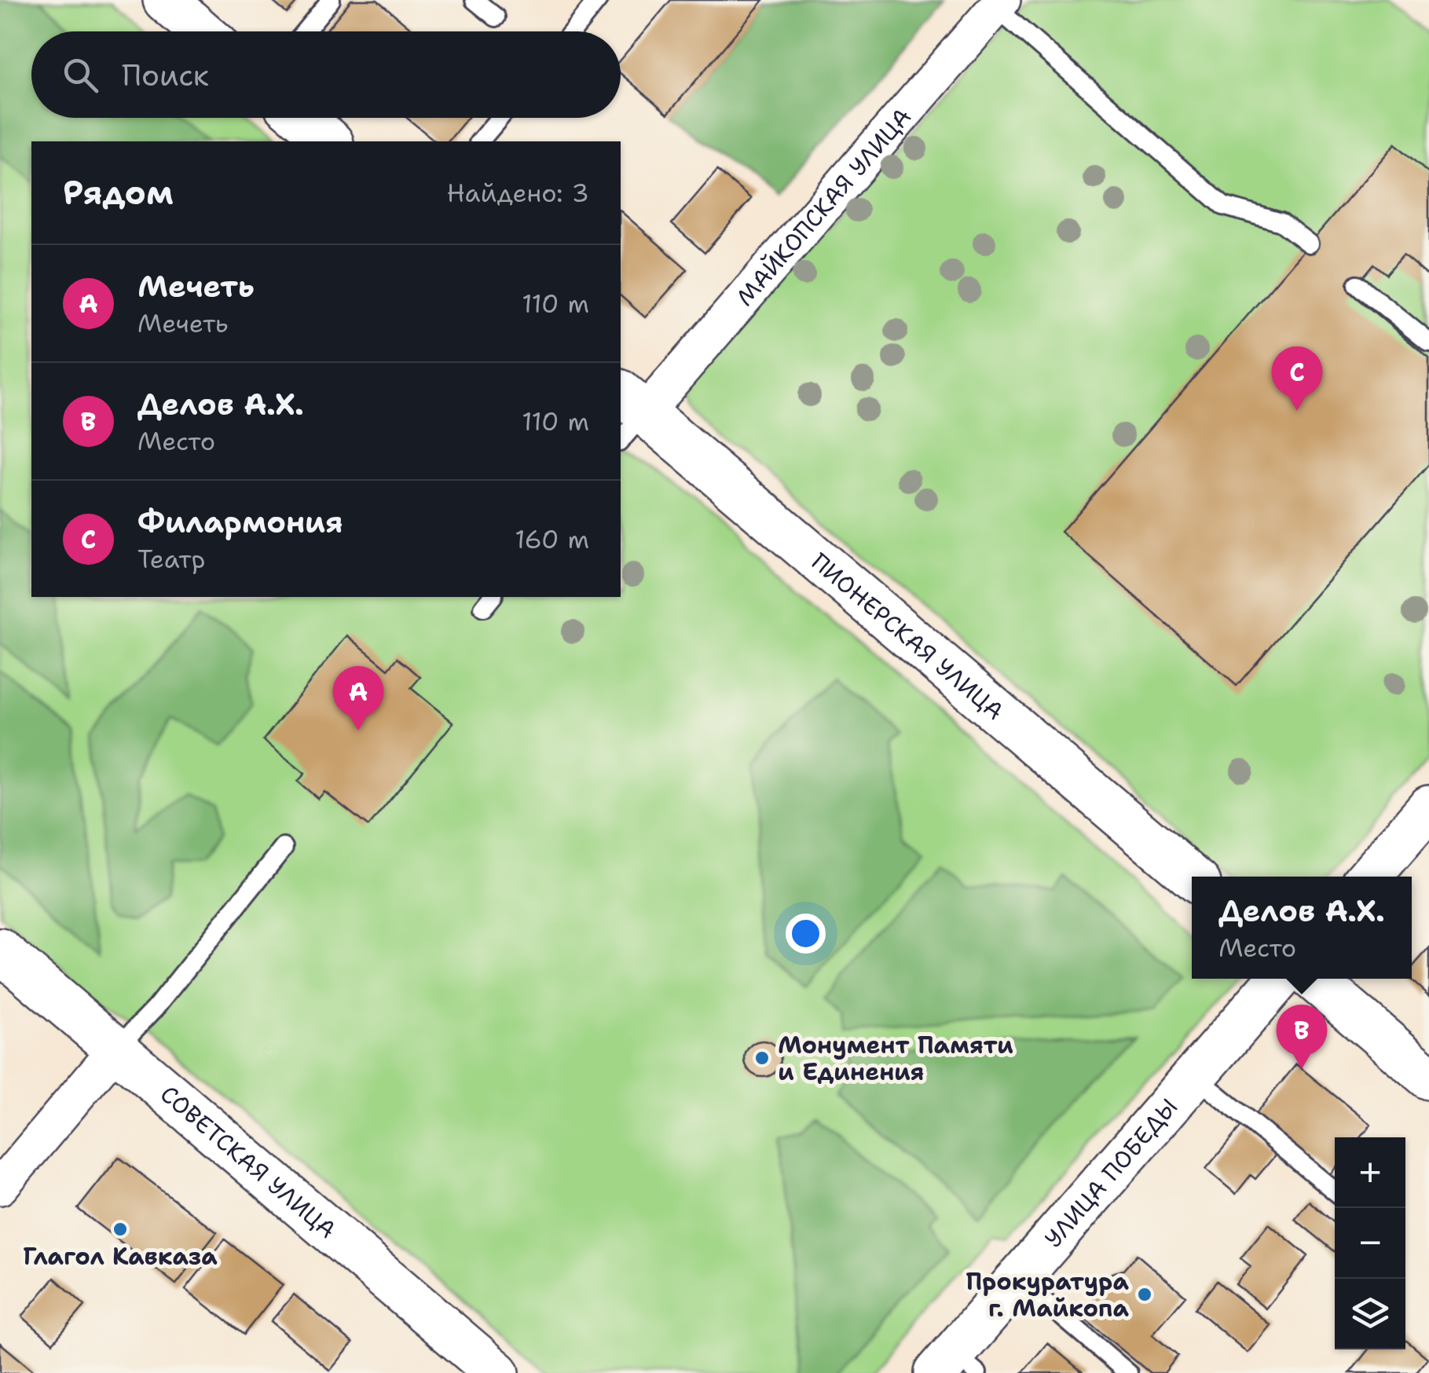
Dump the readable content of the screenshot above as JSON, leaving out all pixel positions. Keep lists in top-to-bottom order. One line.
{"streets":{"street":["МАЙКОПСКАЯ УЛИЦА","ПИОНЕРСКАЯ УЛИЦА","СОВЕТСКАЯ УЛИЦА","УЛИЦА ПОБЕДЫ"]},"crossings":[["МАЙКОПСКАЯ УЛИЦА","ПИОНЕРСКАЯ УЛИЦА"]],"places":["Монумент Памяти и Единения","Глагол Кавказа","Прокуратура г. Майкопа"],"page":{"search":"Поиск","heading":["Рядом","Найдено: 3"],"list":[{"mark":"A","name":"Мечеть","note":"Мечеть","value":"110 m"},{"mark":"B","name":"Делов А.Х.","note":"Место","value":"110 m"},{"mark":"C","name":"Филармония","note":"Театр","value":"160 m"}],"pins":["C","A","B"],"popup":["Делов А.Х.","Место"],"map_buttons":["+","−"]}}
